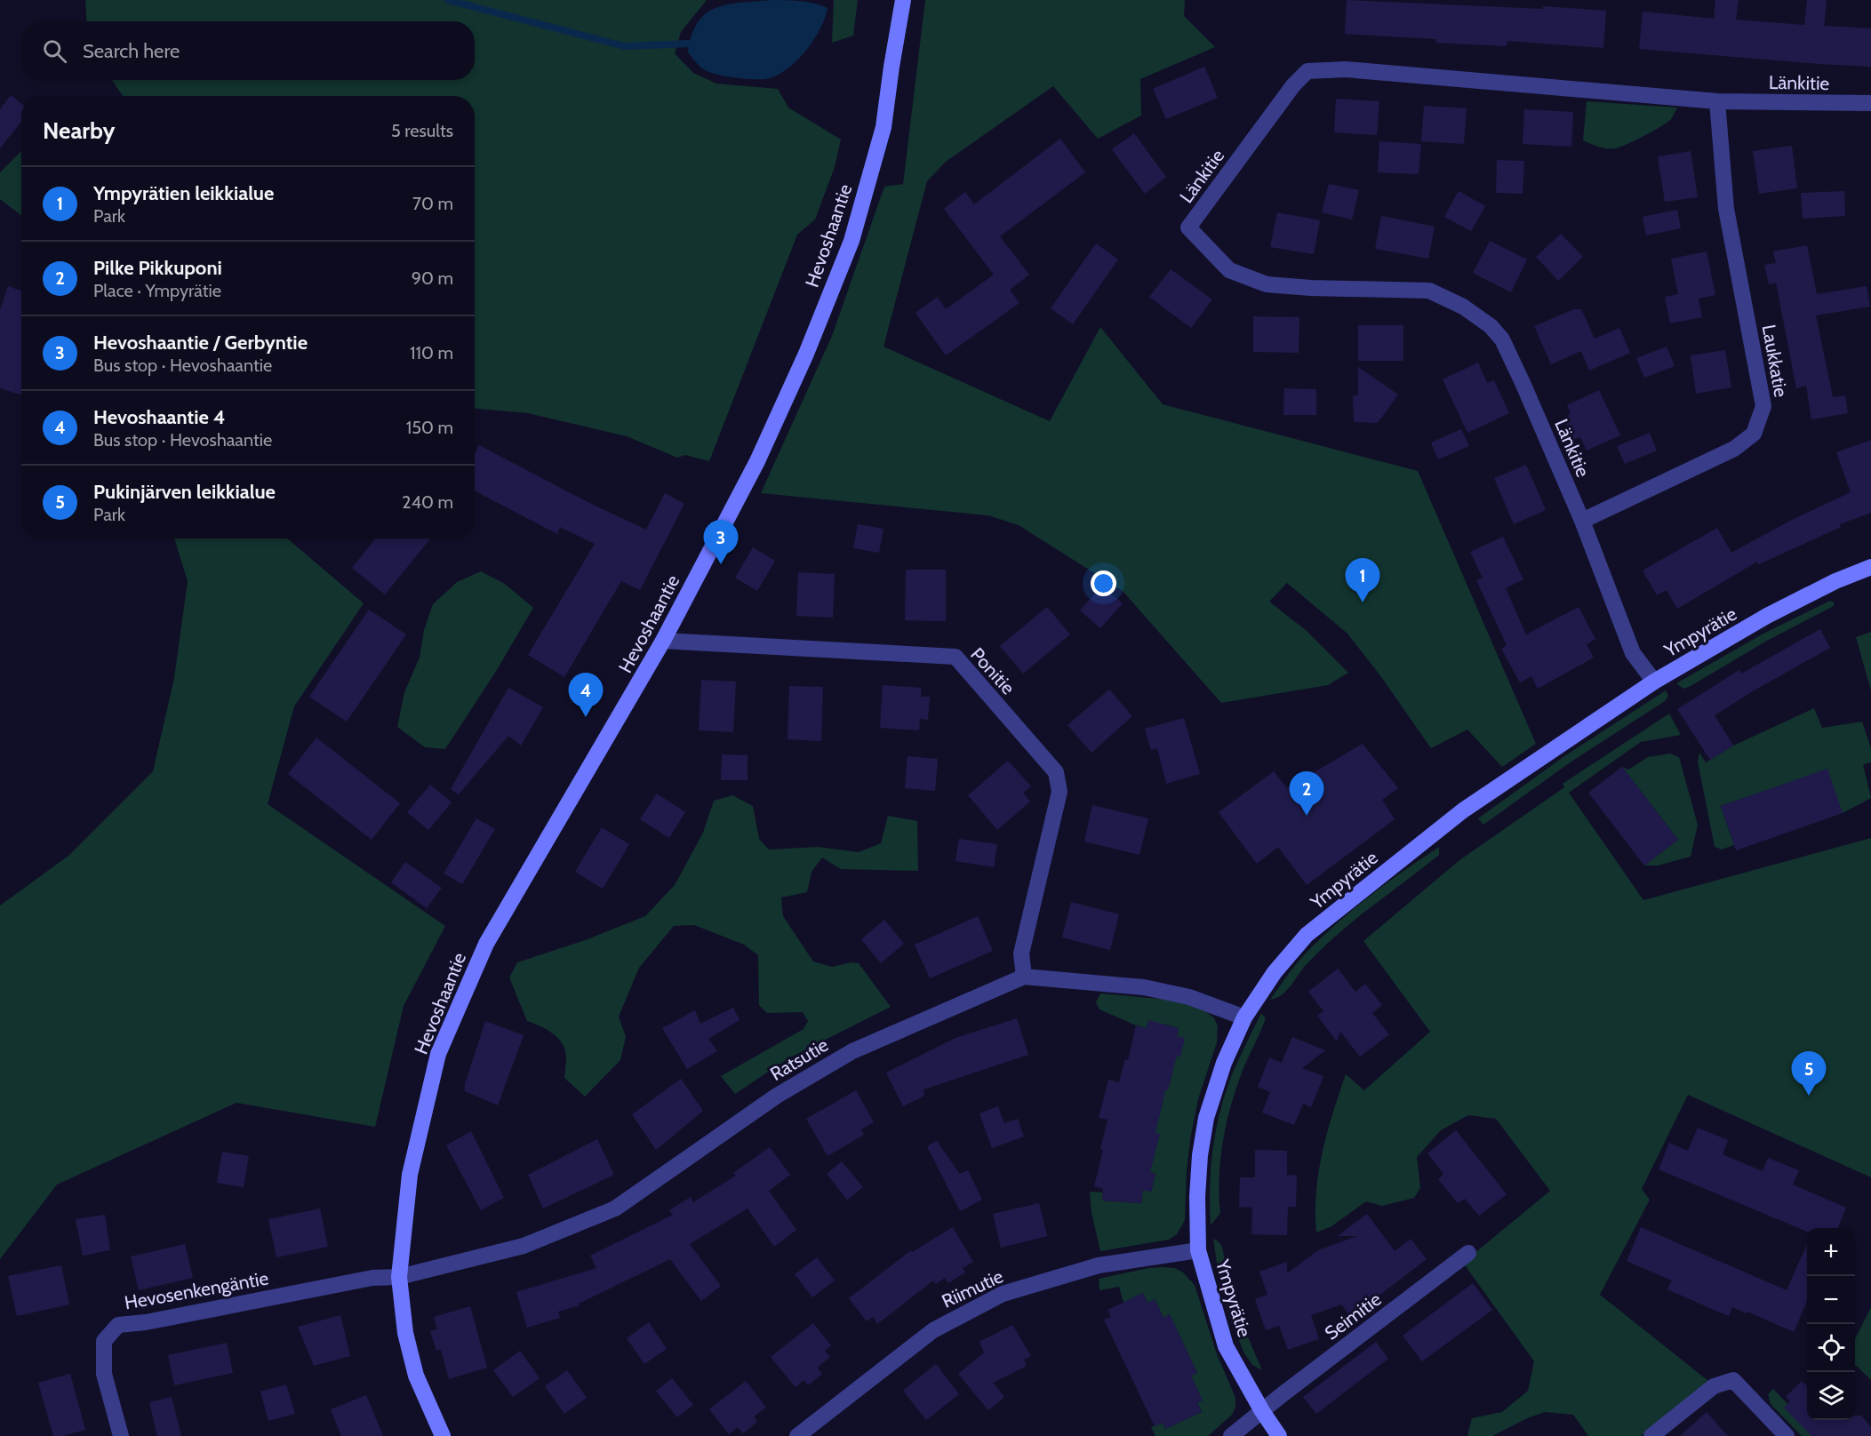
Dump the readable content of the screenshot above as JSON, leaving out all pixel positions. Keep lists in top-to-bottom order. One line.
{"streets":{"street":["Länkitie","Hevoshaantie","Laukkatie","Ympyrätie","Ponitie","Ratsutie","Riimutie","Hevosenkengäntie","Seimitie"]},"crossings":[["Länkitie","Laukkatie"],["Länkitie","Ympyrätie"],["Hevoshaantie","Ponitie"],["Hevoshaantie","Ratsutie"],["Hevoshaantie","Hevosenkengäntie"],["Ympyrätie","Ratsutie"],["Ympyrätie","Riimutie"],["Ympyrätie","Seimitie"],["Ponitie","Ratsutie"],["Ratsutie","Hevosenkengäntie"]],"page":{"search":"Search here","heading":["Nearby","5 results"],"list":[{"mark":"1","name":"Ympyrätien leikkialue","note":"Park","value":"70 m"},{"mark":"2","name":"Pilke Pikkuponi","note":"Place · Ympyrätie","value":"90 m"},{"mark":"3","name":"Hevoshaantie / Gerbyntie","note":"Bus stop · Hevoshaantie","value":"110 m"},{"mark":"4","name":"Hevoshaantie 4","note":"Bus stop · Hevoshaantie","value":"150 m"},{"mark":"5","name":"Pukinjärven leikkialue","note":"Park","value":"240 m"}],"pins":["3","1","4","2","5"],"map_buttons":["+","−"]}}
